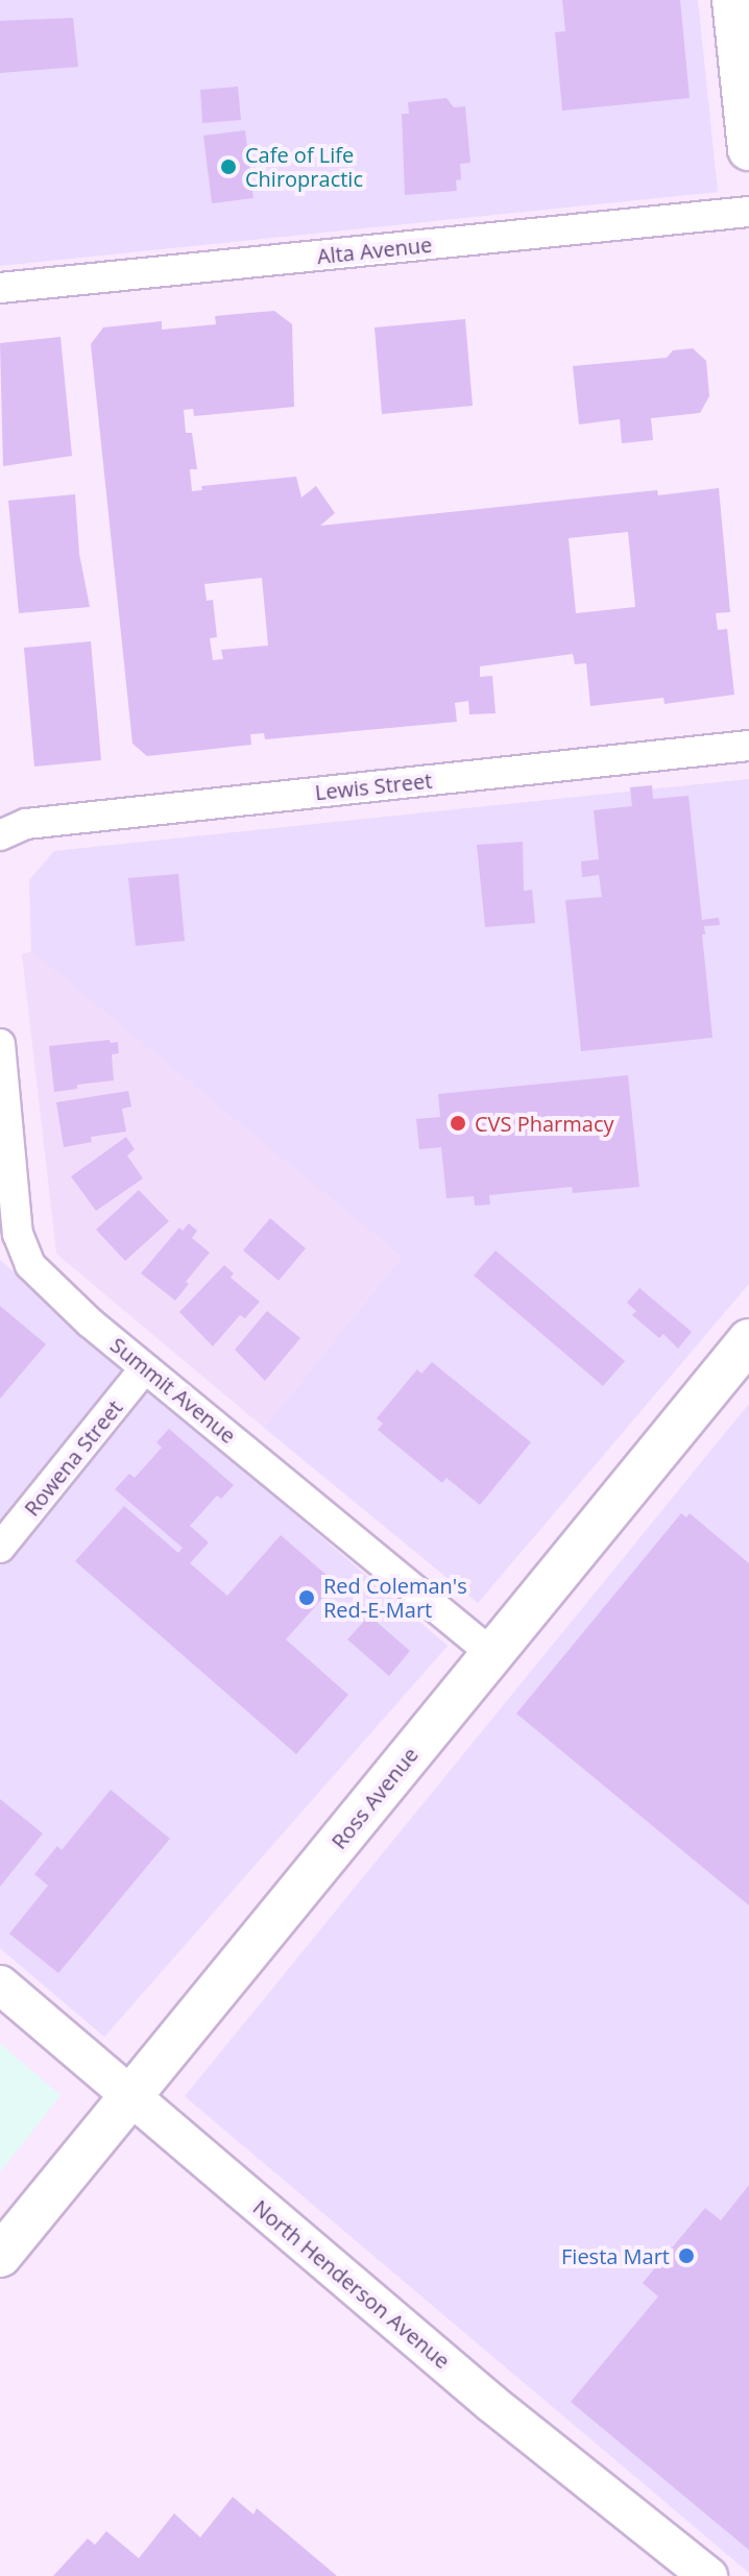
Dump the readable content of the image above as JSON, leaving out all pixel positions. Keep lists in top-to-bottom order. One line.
{"streets":{"main road":["Ross Avenue"],"street":["Alta Avenue","Lewis Street","Summit Avenue","Rowena Street","North Henderson Avenue"]},"crossings":[["Summit Avenue","Rowena Street"],["Summit Avenue","Ross Avenue"],["Ross Avenue","North Henderson Avenue"]],"places":["Cafe of Life Chiropractic","CVS Pharmacy","Red Coleman's Red-E-Mart","Fiesta Mart"]}
